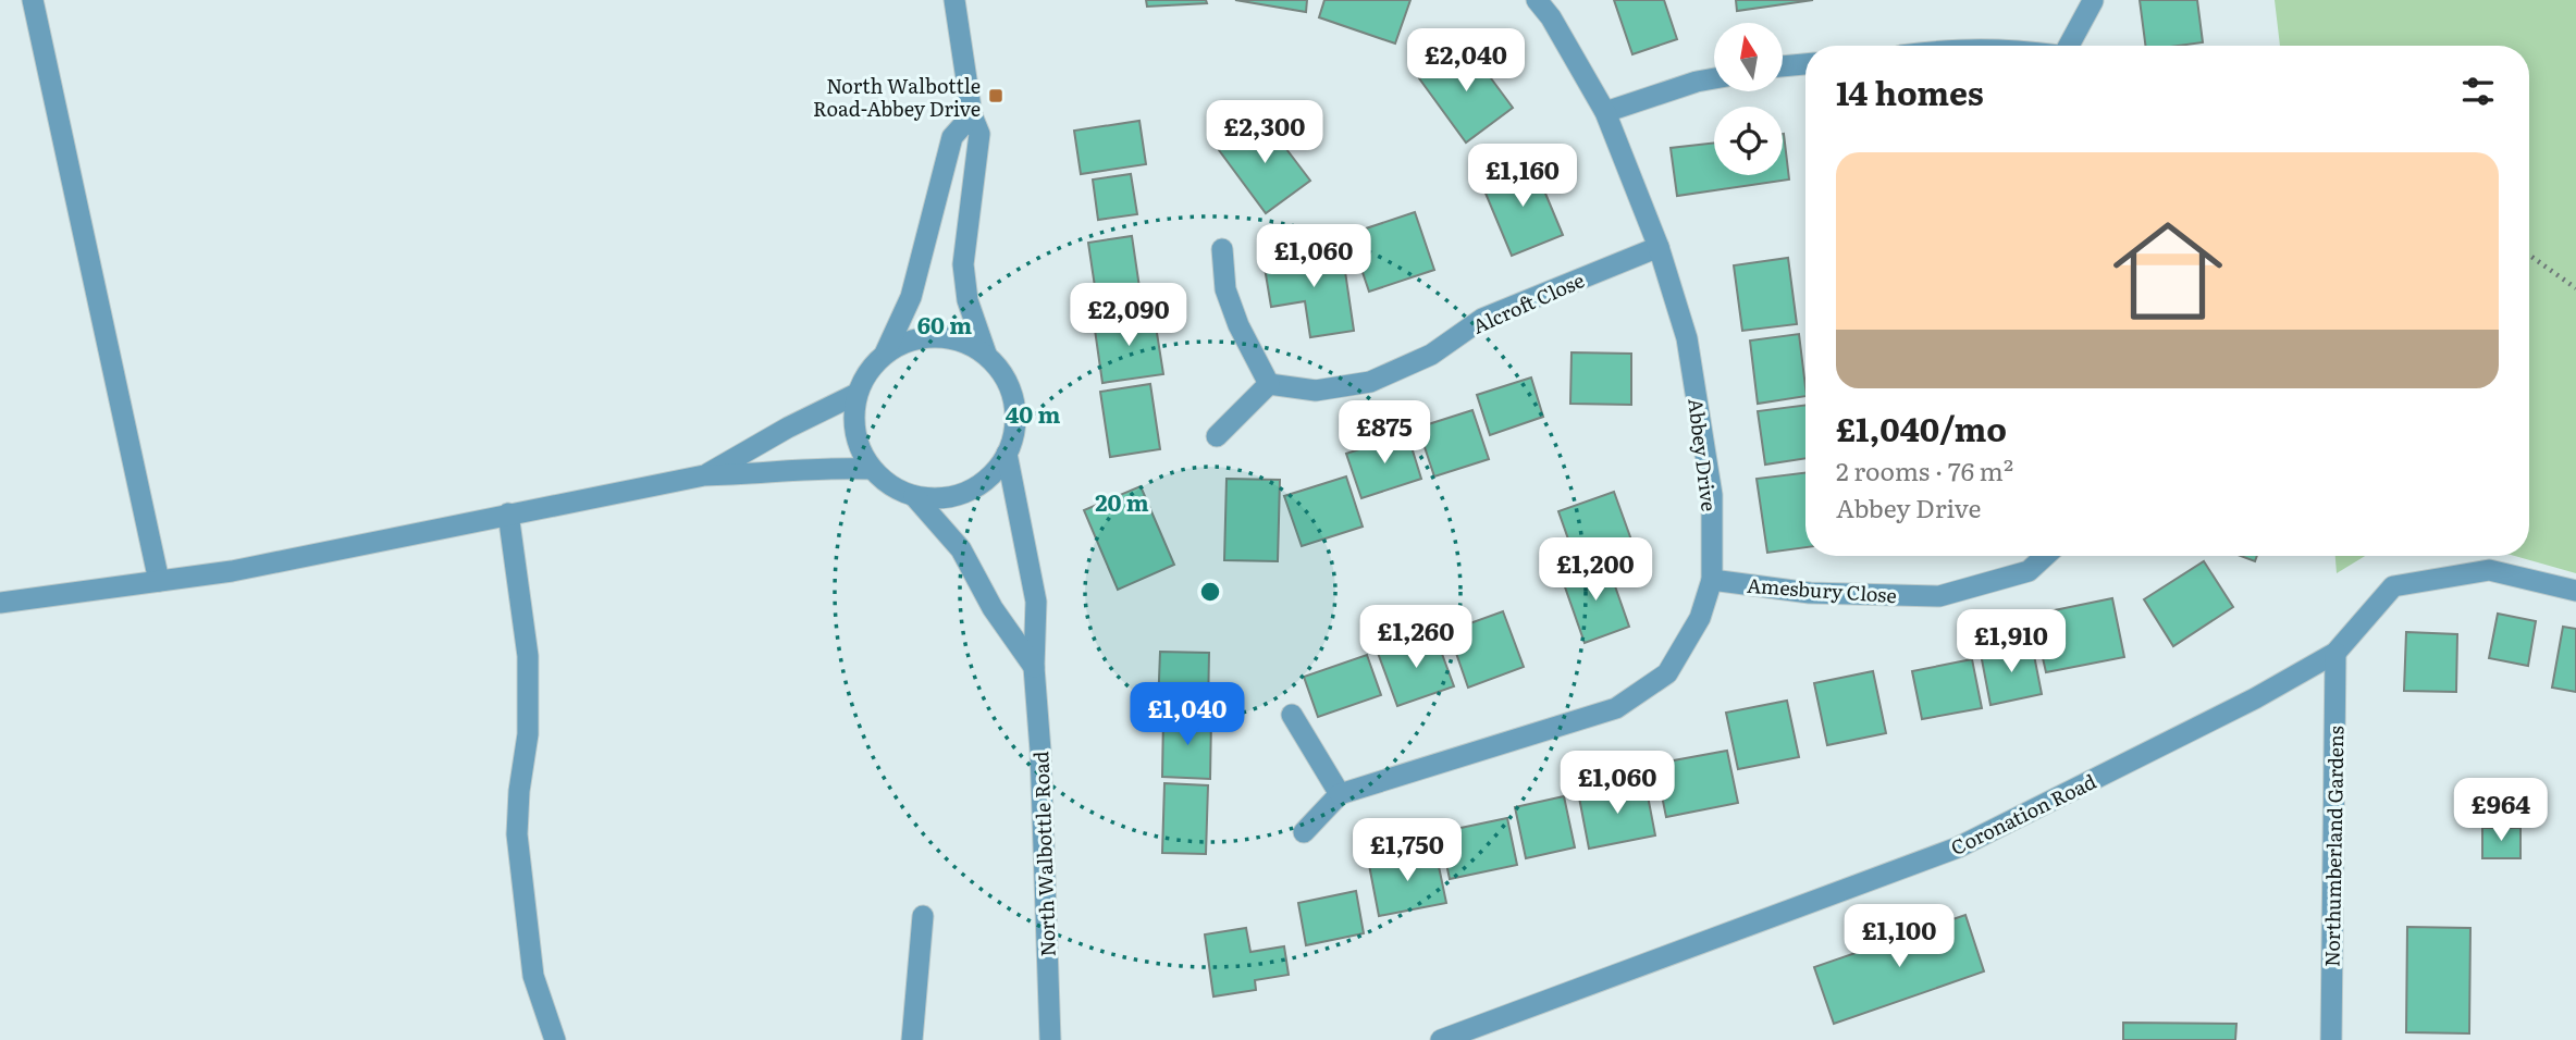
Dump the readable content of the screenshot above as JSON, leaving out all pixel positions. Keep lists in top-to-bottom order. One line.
{"streets":{"street":["Alcroft Close","Abbey Drive","Amesbury Close","Coronation Road","Northumberland Gardens","North Walbottle Road"]},"crossings":[["Alcroft Close","Abbey Drive"],["Abbey Drive","Amesbury Close"],["Coronation Road","Northumberland Gardens"]],"places":{"transit":["North Walbottle Road-Abbey Drive"]},"north":"top","page":{"price":["£2,040","£2,300","£1,160","£1,060","£2,090","£875","£1,200","£1,260","£1,910","£1,040","£1,060","£964","£1,750","£1,100"],"heading":"14 homes","list":[{"name":"£1,040/mo","note":"2 rooms · 76 m² · Abbey Drive"}]},"rings":["60 m","40 m","20 m"]}
